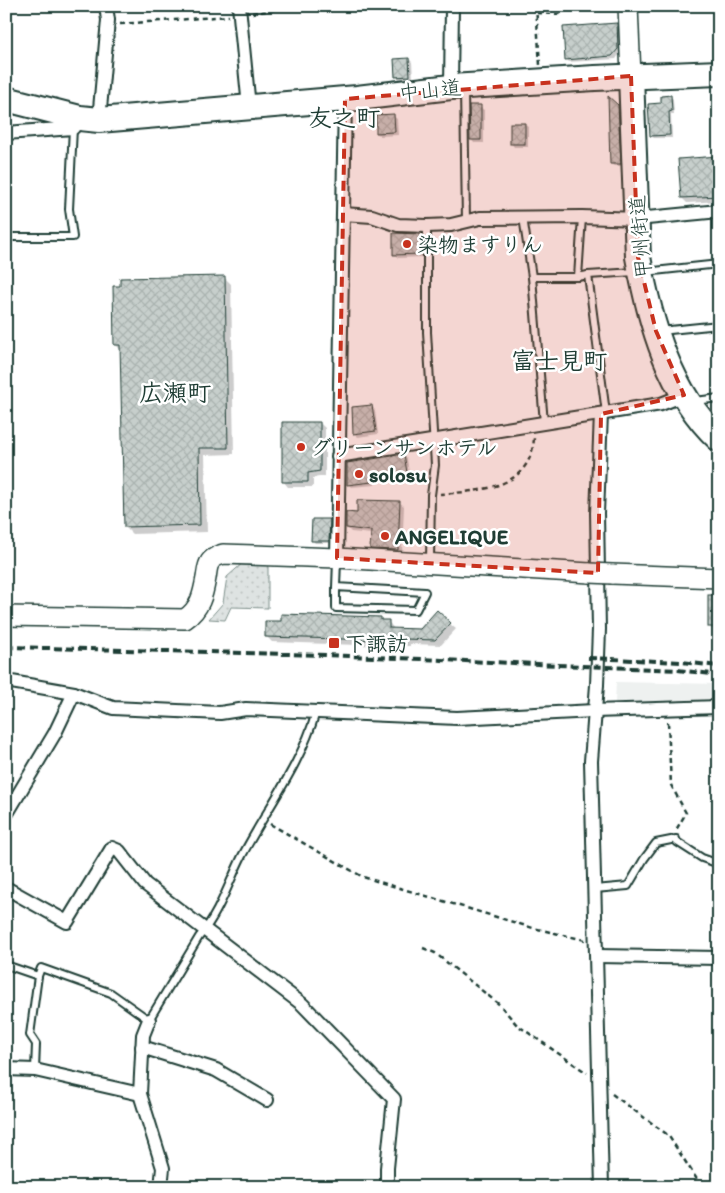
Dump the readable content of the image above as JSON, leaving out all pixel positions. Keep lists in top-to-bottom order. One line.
{"streets":{"highway":["中山道","甲州街道"]},"crossings":[["中山道","甲州街道"]],"districts":["友之町","富士見町","広瀬町"],"places":{"other":["染物ますりん","グリーンサンホテル","solosu","ANGELIQUE"],"transit":["下諏訪"]}}
